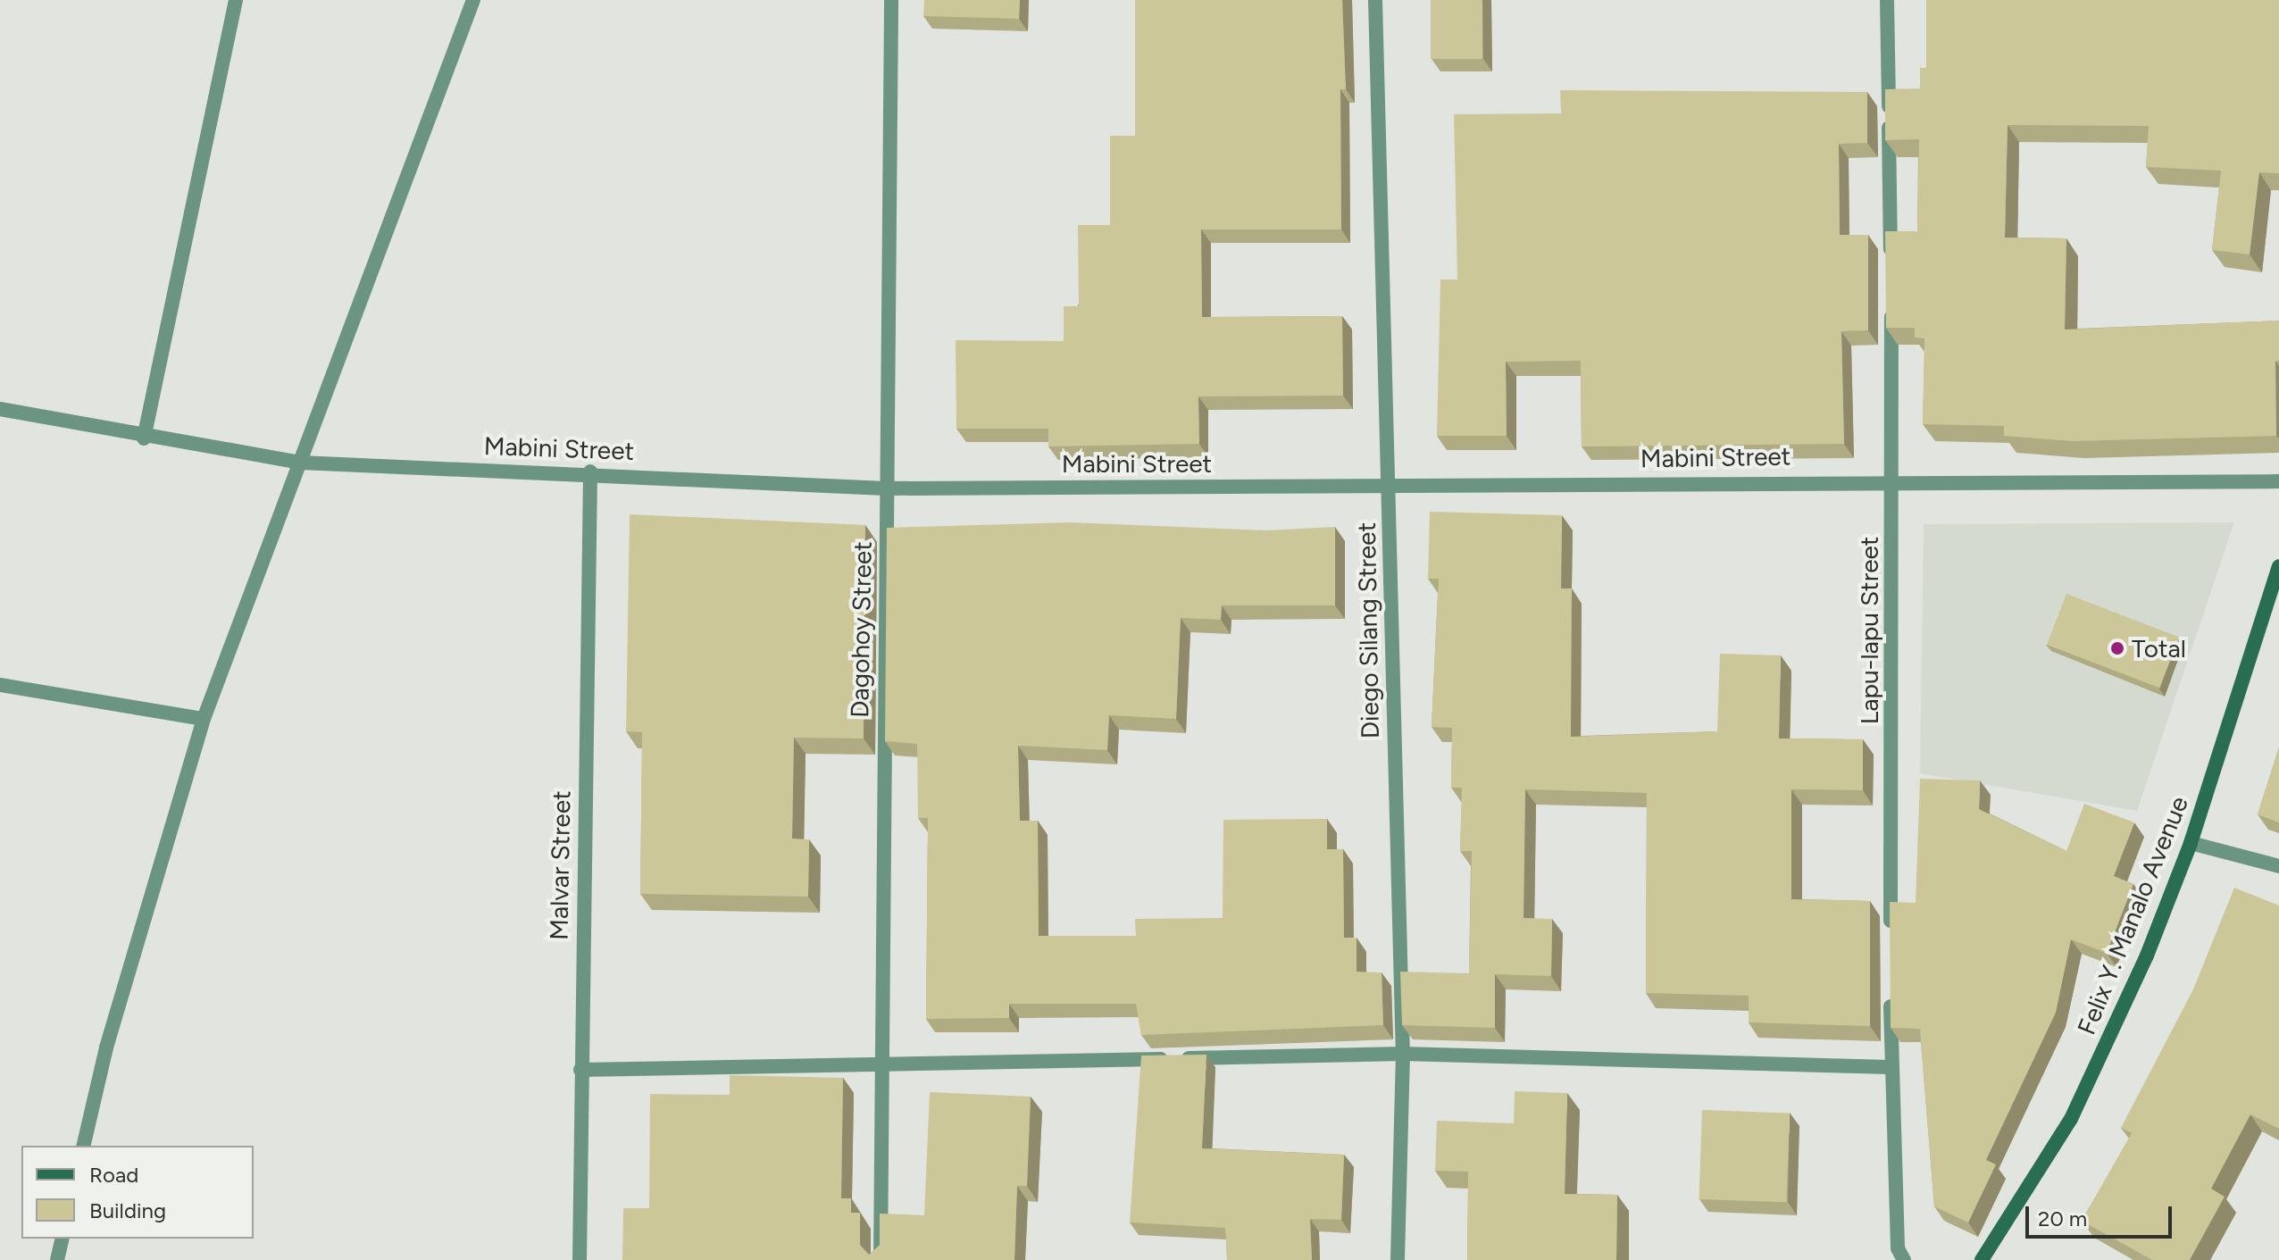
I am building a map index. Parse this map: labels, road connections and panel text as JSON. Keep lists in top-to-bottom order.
{
  "streets": {
    "main road": ["Felix Y. Manalo Avenue"],
    "street": [
      "Mabini Street",
      "Dagohoy Street",
      "Diego Silang Street",
      "Lapu-lapu Street",
      "Malvar Street"
    ]
  },
  "crossings": [
    ["Mabini Street", "Dagohoy Street"],
    ["Mabini Street", "Diego Silang Street"],
    ["Mabini Street", "Lapu-lapu Street"],
    ["Mabini Street", "Malvar Street"]
  ],
  "places": ["Total"],
  "legend": ["Road", "Building"],
  "scale_bar": "20 m"
}
